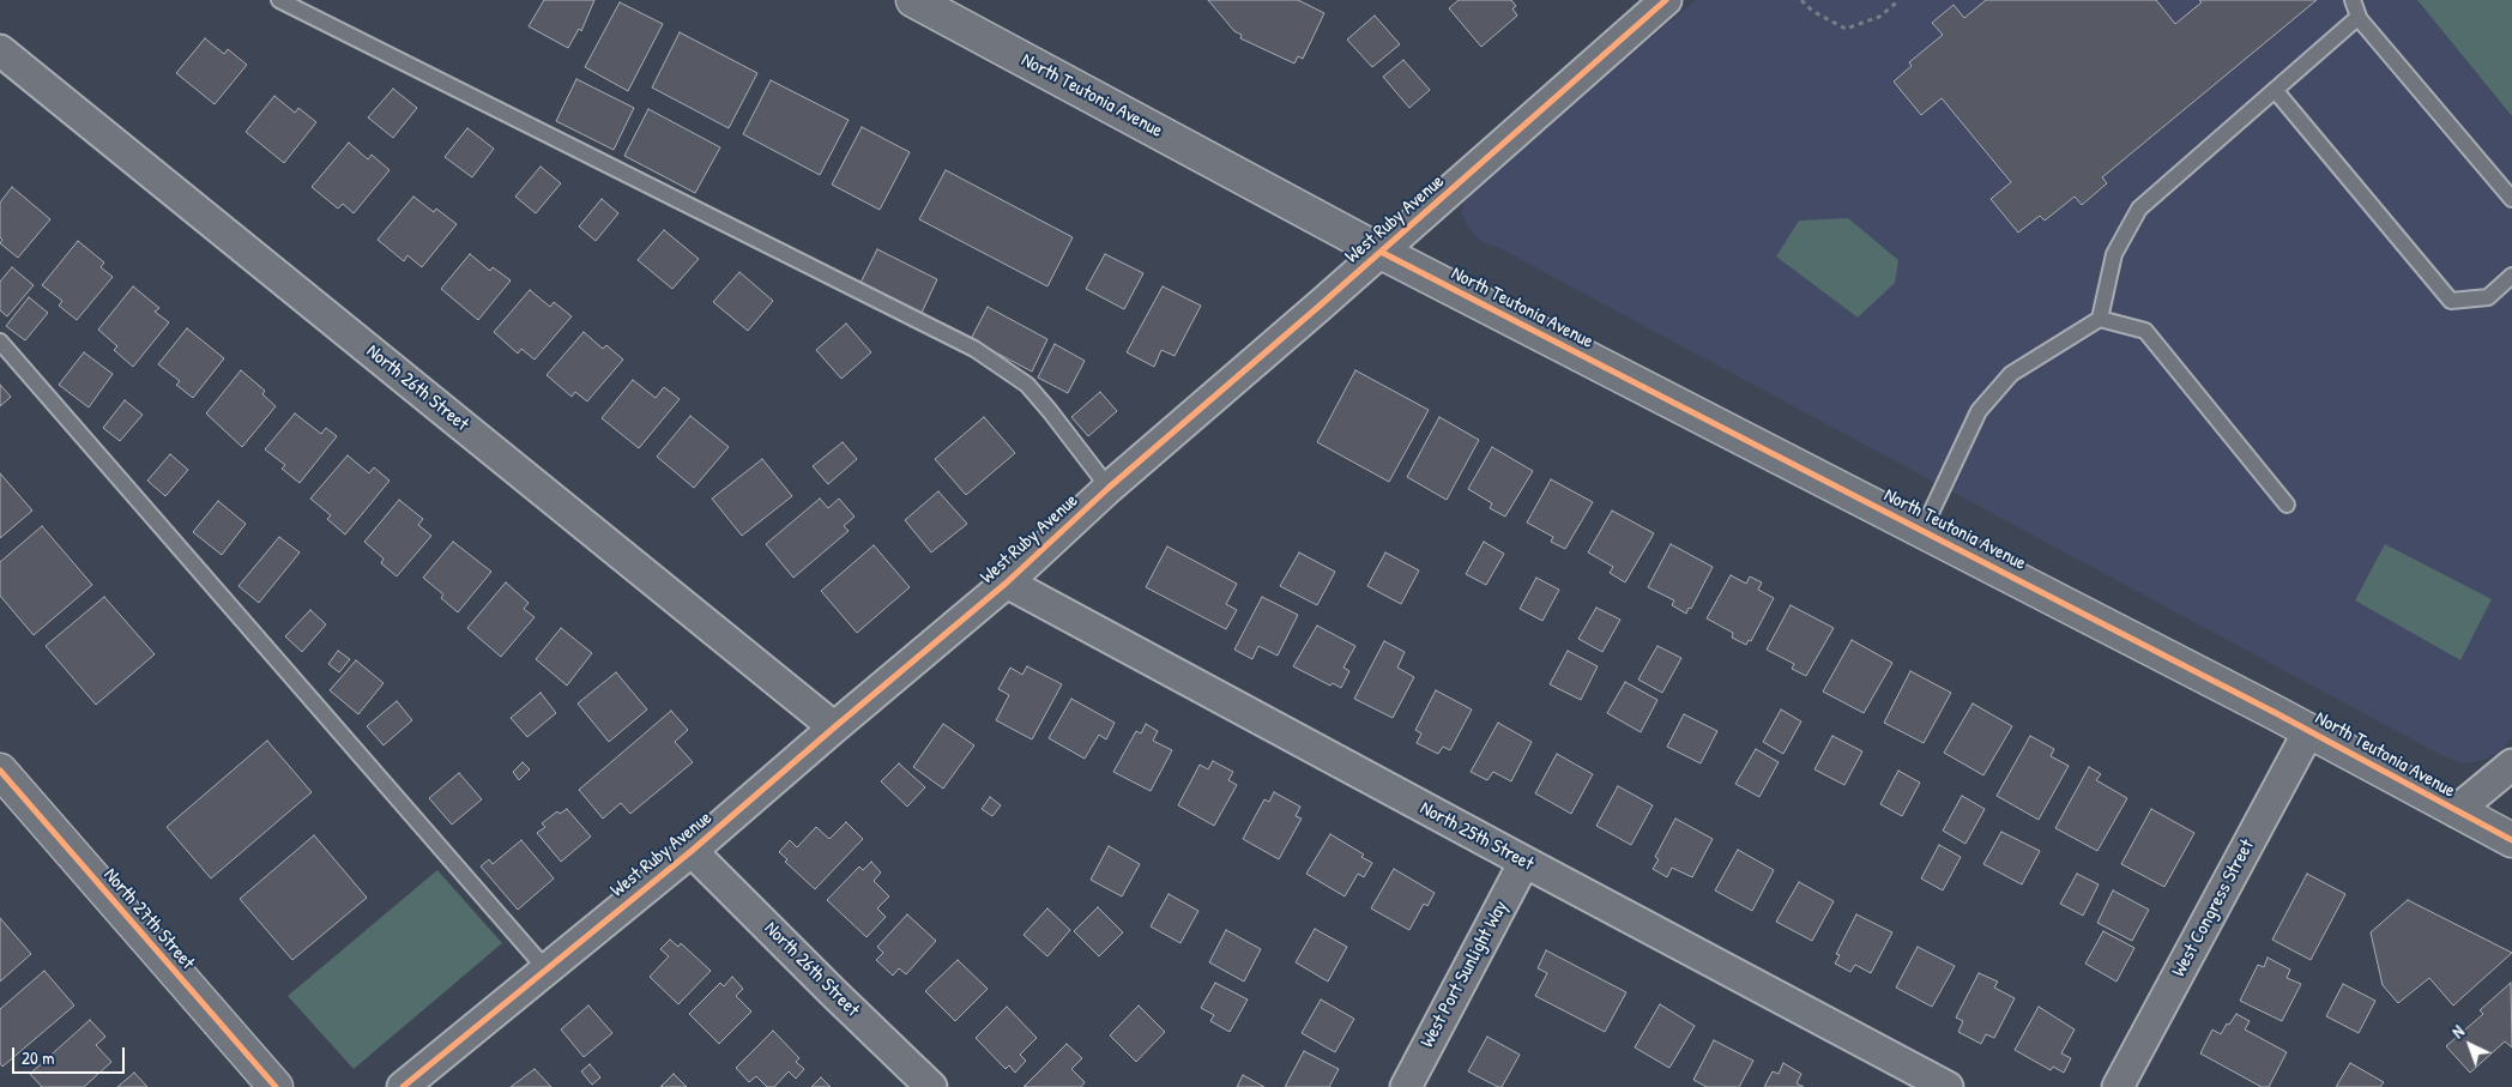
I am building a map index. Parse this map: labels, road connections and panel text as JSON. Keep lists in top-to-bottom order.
{
  "streets": {
    "main road": ["North Teutonia Avenue", "North 27th Street"],
    "street": [
      "West Ruby Avenue",
      "North 26th Street",
      "North 25th Street",
      "West Congress Street",
      "West Port Sunlight Way"
    ]
  },
  "crossings": [
    ["North Teutonia Avenue", "West Ruby Avenue"],
    ["North Teutonia Avenue", "West Congress Street"],
    ["West Ruby Avenue", "North 26th Street"],
    ["West Ruby Avenue", "North 25th Street"],
    ["North 25th Street", "West Port Sunlight Way"]
  ],
  "scale_bar": "20 m",
  "north": "top left"
}
